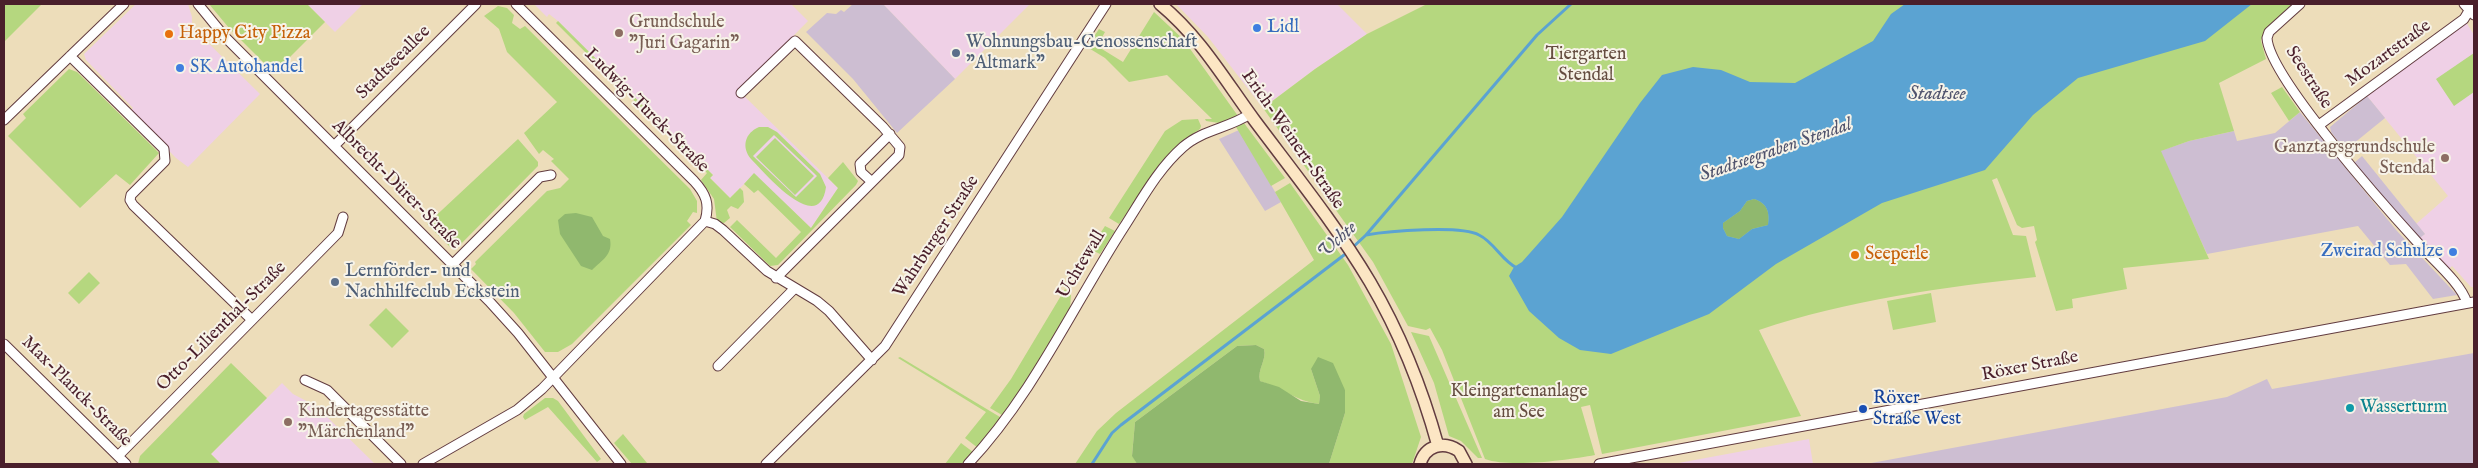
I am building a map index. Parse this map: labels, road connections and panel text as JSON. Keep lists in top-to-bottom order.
{
  "streets": {
    "street": [
      "Mozartstraße",
      "Stadtseeallee",
      "Seestraße",
      "Ludwig-Turek-Straße",
      "Erich-Weinert-Straße",
      "Albrecht-Dürer-Straße",
      "Wahrburger Straße",
      "Uchtewall",
      "Otto-Lilienthal-Straße",
      "Röxer Straße",
      "Max-Planck-Straße"
    ]
  },
  "crossings": [
    ["Mozartstraße", "Seestraße"],
    ["Stadtseeallee", "Albrecht-Dürer-Straße"],
    ["Seestraße", "Röxer Straße"],
    ["Erich-Weinert-Straße", "Uchtewall"],
    ["Otto-Lilienthal-Straße", "Max-Planck-Straße"]
  ],
  "water": ["Stadtsee", "Stadtseegraben Stendal", "Uchte"],
  "parks": ["Tiergarten Stendal", "Kleingartenanlage am See"],
  "places": [
    "Lidl",
    "Grundschule \"Juri Gagarin\"",
    "Happy City Pizza",
    "Wohnungsbau-Genossenschaft \"Altmark\"",
    "SK Autohandel",
    "Ganztagsgrundschule Stendal",
    "Zweirad Schulze",
    "Seeperle",
    "Lernförder- und Nachhilfeclub Eckstein",
    "Wasserturm",
    "Röxer Straße West",
    "Kindertagesstätte \"Märchenland\""
  ]
}
